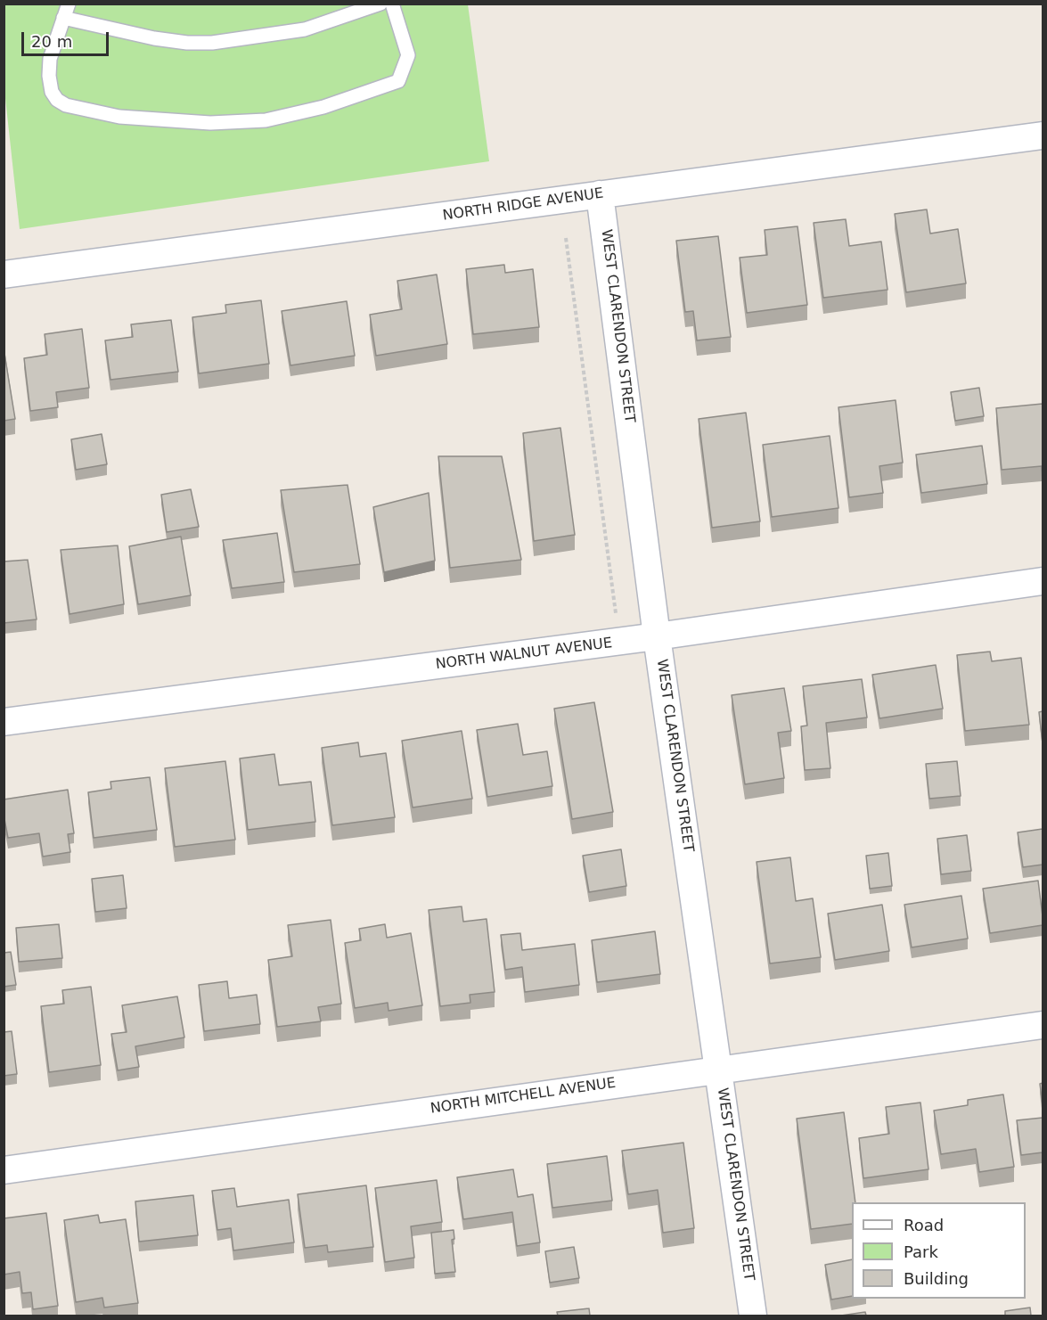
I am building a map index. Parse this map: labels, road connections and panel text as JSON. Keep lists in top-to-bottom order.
{
  "streets": {
    "street": [
      "NORTH RIDGE AVENUE",
      "WEST CLARENDON STREET",
      "NORTH WALNUT AVENUE",
      "NORTH MITCHELL AVENUE"
    ]
  },
  "crossings": [
    ["NORTH RIDGE AVENUE", "WEST CLARENDON STREET"],
    ["WEST CLARENDON STREET", "NORTH WALNUT AVENUE"],
    ["WEST CLARENDON STREET", "NORTH MITCHELL AVENUE"]
  ],
  "legend": ["Road", "Park", "Building"],
  "scale_bar": "20 m"
}
